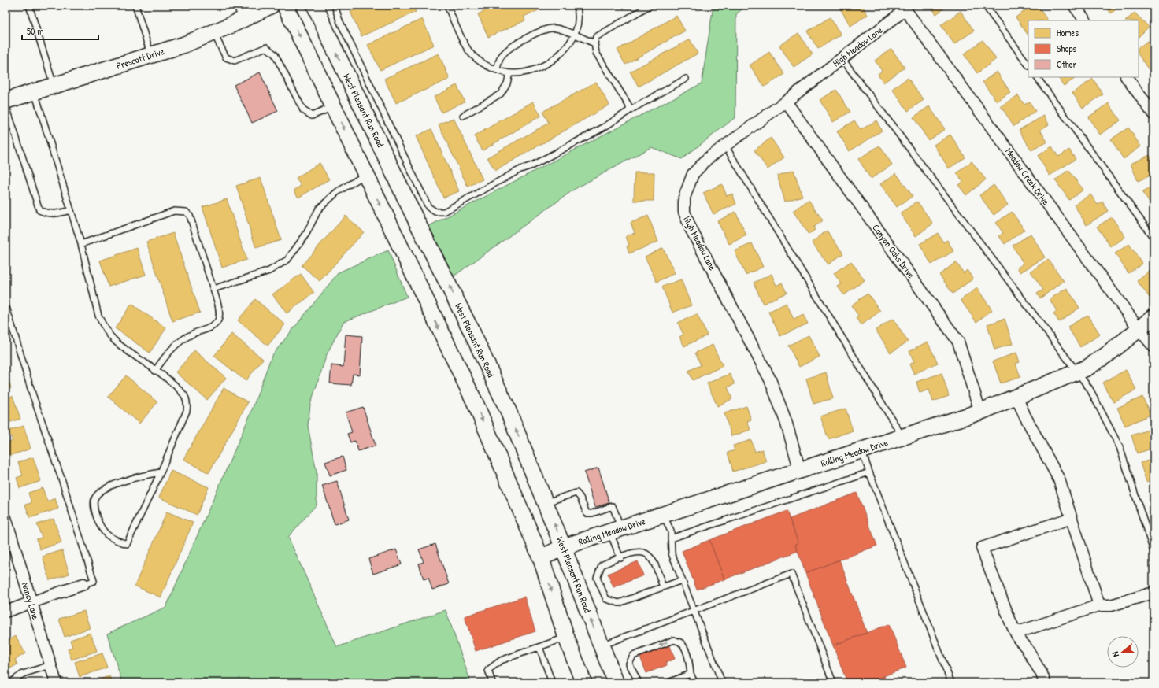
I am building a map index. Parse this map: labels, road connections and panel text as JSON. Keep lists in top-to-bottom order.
{
  "streets": {
    "main road": ["Prescott Drive", "West Pleasant Run Road", "Rolling Meadow Drive"],
    "street": [
      "High Meadow Lane",
      "Meadow Creek Drive",
      "Canyon Oaks Drive",
      "Nancy Lane"
    ]
  },
  "crossings": [
    ["High Meadow Lane", "Meadow Creek Drive"],
    ["High Meadow Lane", "Canyon Oaks Drive"],
    ["High Meadow Lane", "Rolling Meadow Drive"],
    ["West Pleasant Run Road", "Rolling Meadow Drive"],
    ["Meadow Creek Drive", "Rolling Meadow Drive"],
    ["Canyon Oaks Drive", "Rolling Meadow Drive"]
  ],
  "legend": ["Homes", "Shops", "Other"],
  "scale_bar": "50 m",
  "north": "left"
}
